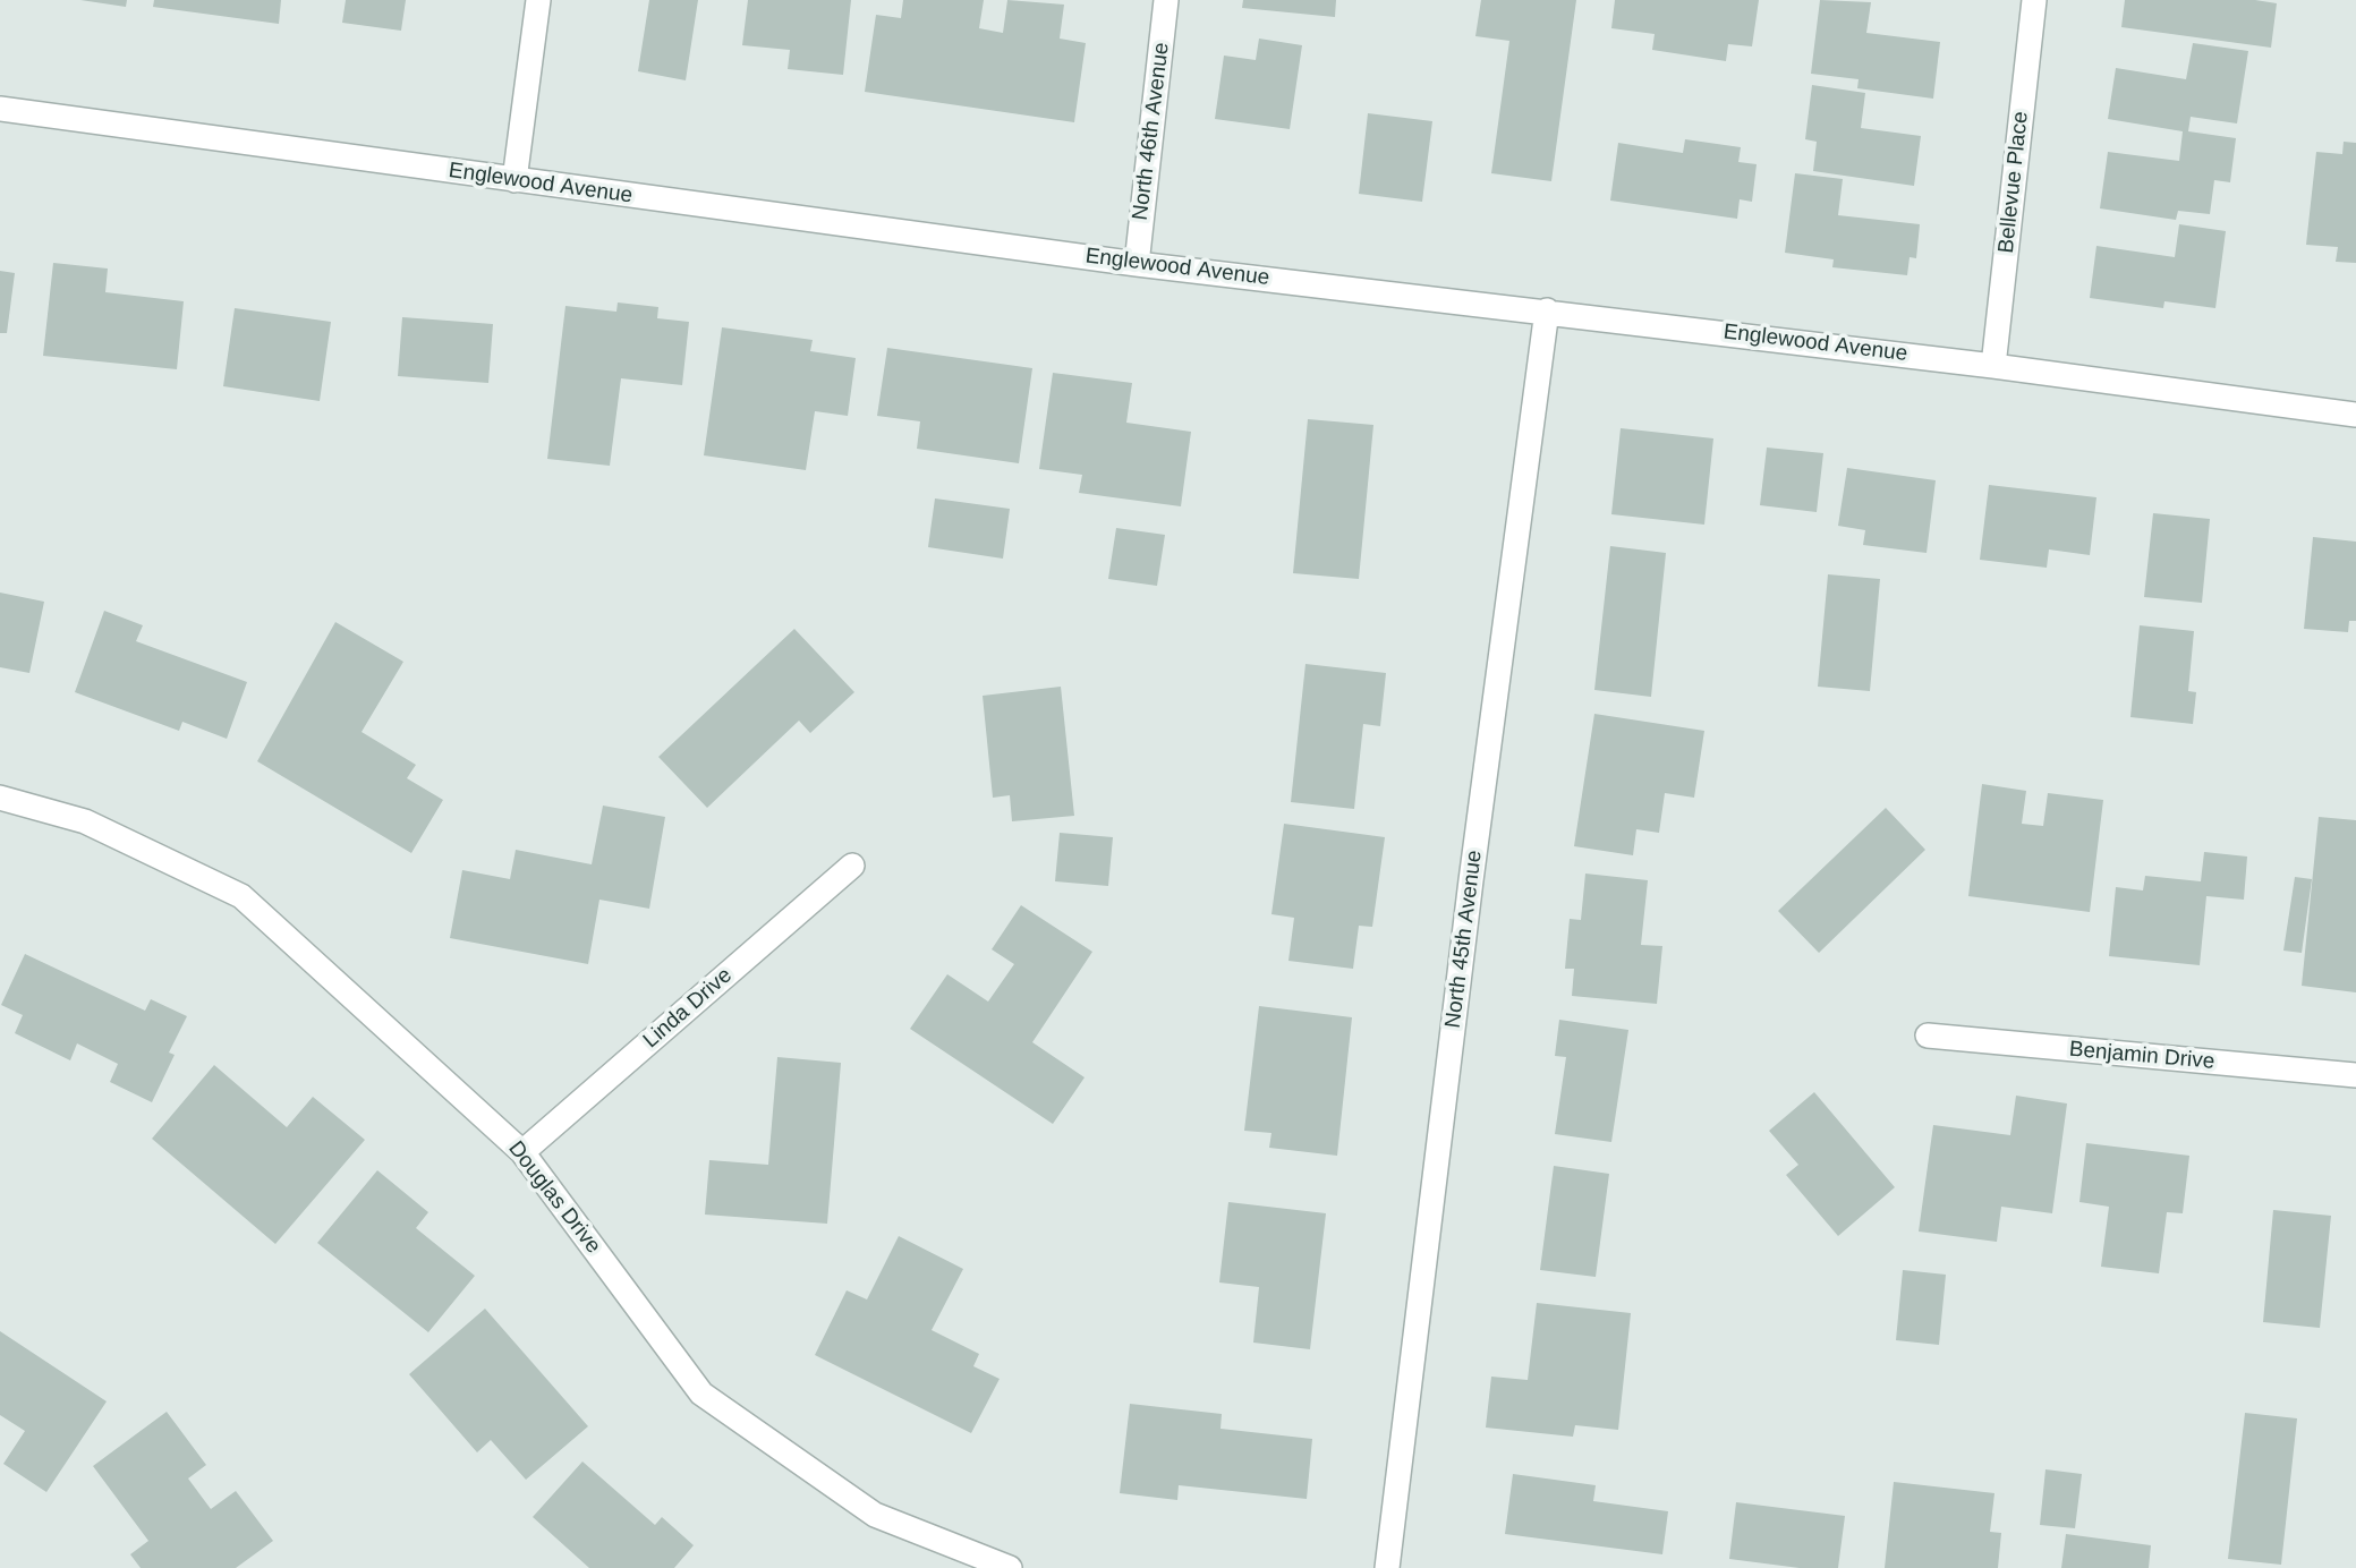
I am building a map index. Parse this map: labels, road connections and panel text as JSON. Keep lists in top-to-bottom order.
{
  "streets": {
    "street": [
      "North 46th Avenue",
      "Bellevue Place",
      "Englewood Avenue",
      "North 45th Avenue",
      "Linda Drive",
      "Benjamin Drive",
      "Douglas Drive"
    ]
  },
  "crossings": [
    ["North 46th Avenue", "Englewood Avenue"],
    ["Bellevue Place", "Englewood Avenue"],
    ["Englewood Avenue", "North 45th Avenue"],
    ["Linda Drive", "Douglas Drive"]
  ]
}
